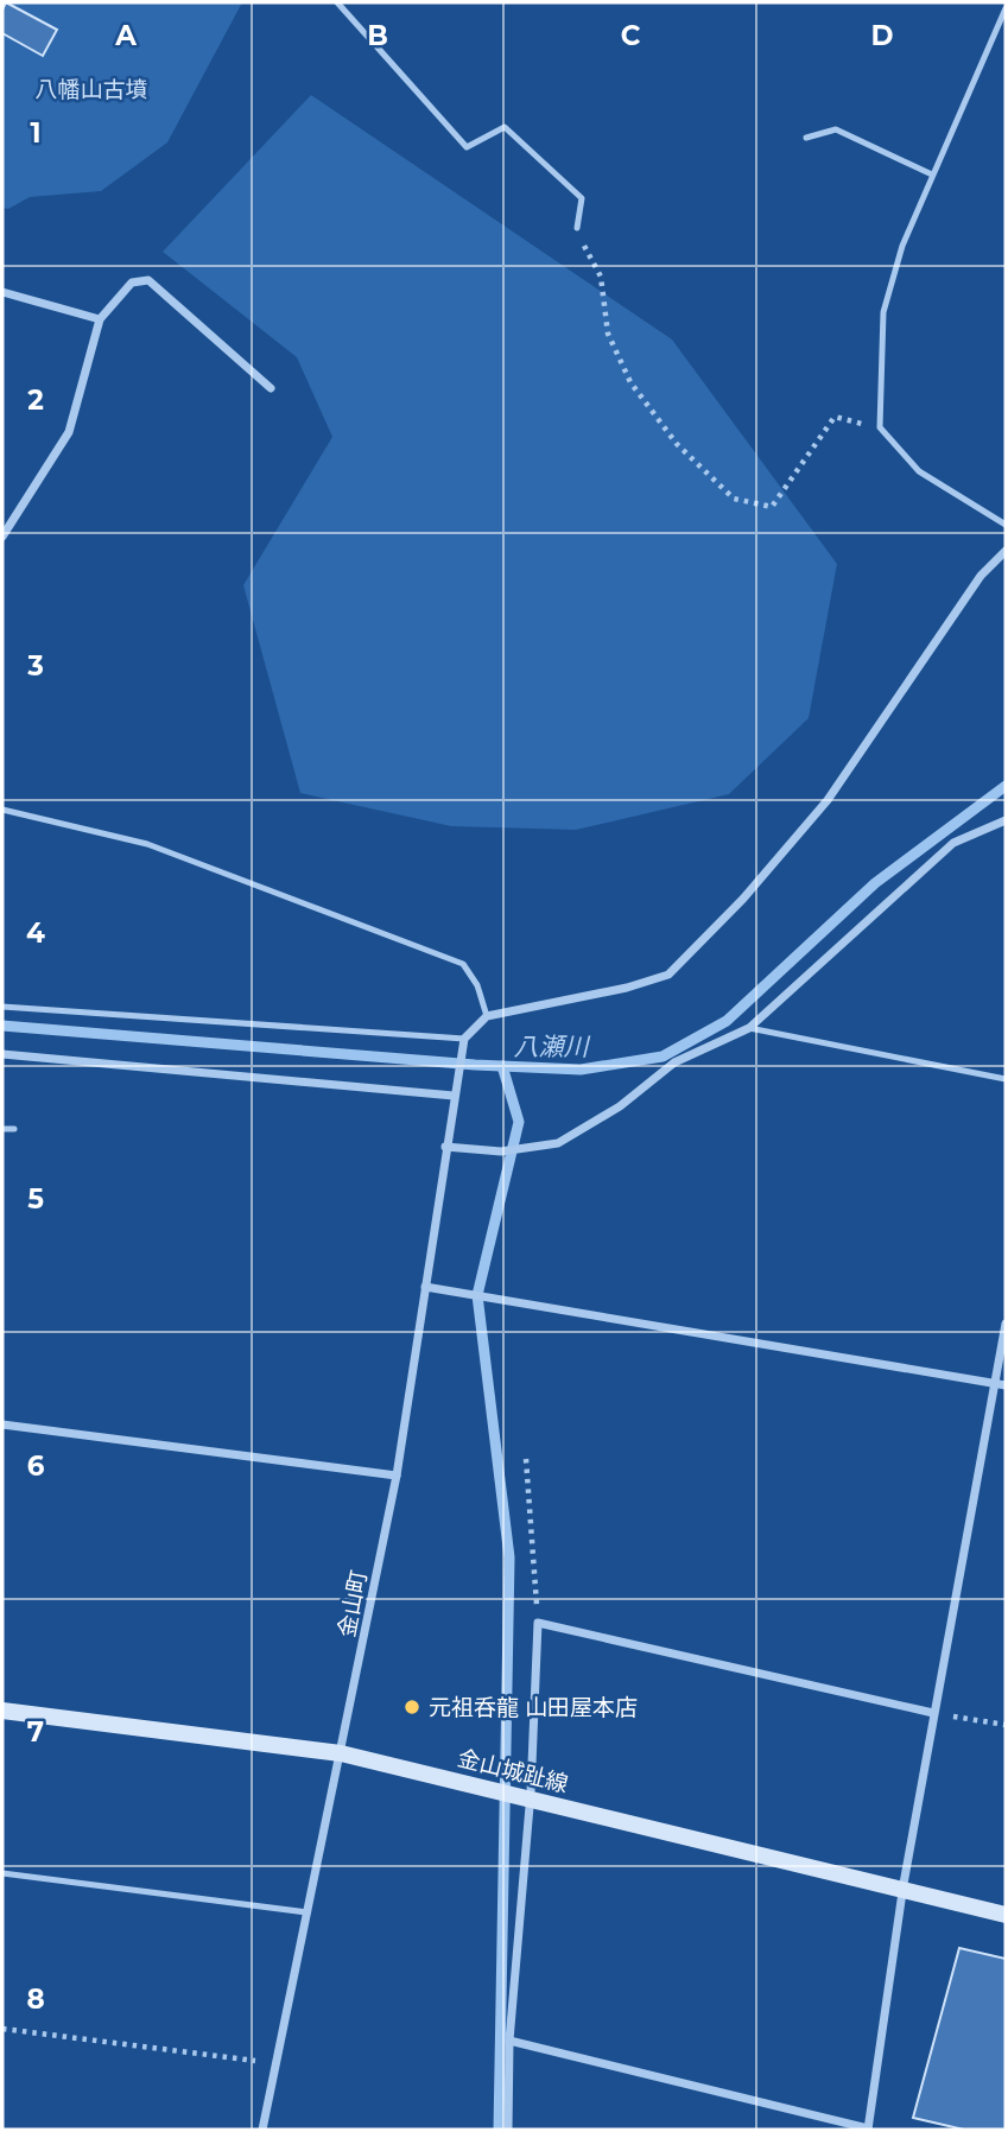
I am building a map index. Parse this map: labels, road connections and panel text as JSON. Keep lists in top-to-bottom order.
{
  "streets": {
    "main road": ["金山城趾線"],
    "street": ["金山町"]
  },
  "crossings": [
    ["金山町", "金山城趾線"]
  ],
  "water": ["八瀬川"],
  "parks": ["八幡山古墳"],
  "places": ["元祖呑龍 山田屋本店"],
  "grid": {
    "columns": [
      "A",
      "B",
      "C",
      "D"
    ],
    "rows": [
      "1",
      "2",
      "3",
      "4",
      "5",
      "6",
      "7",
      "8"
    ]
  }
}
